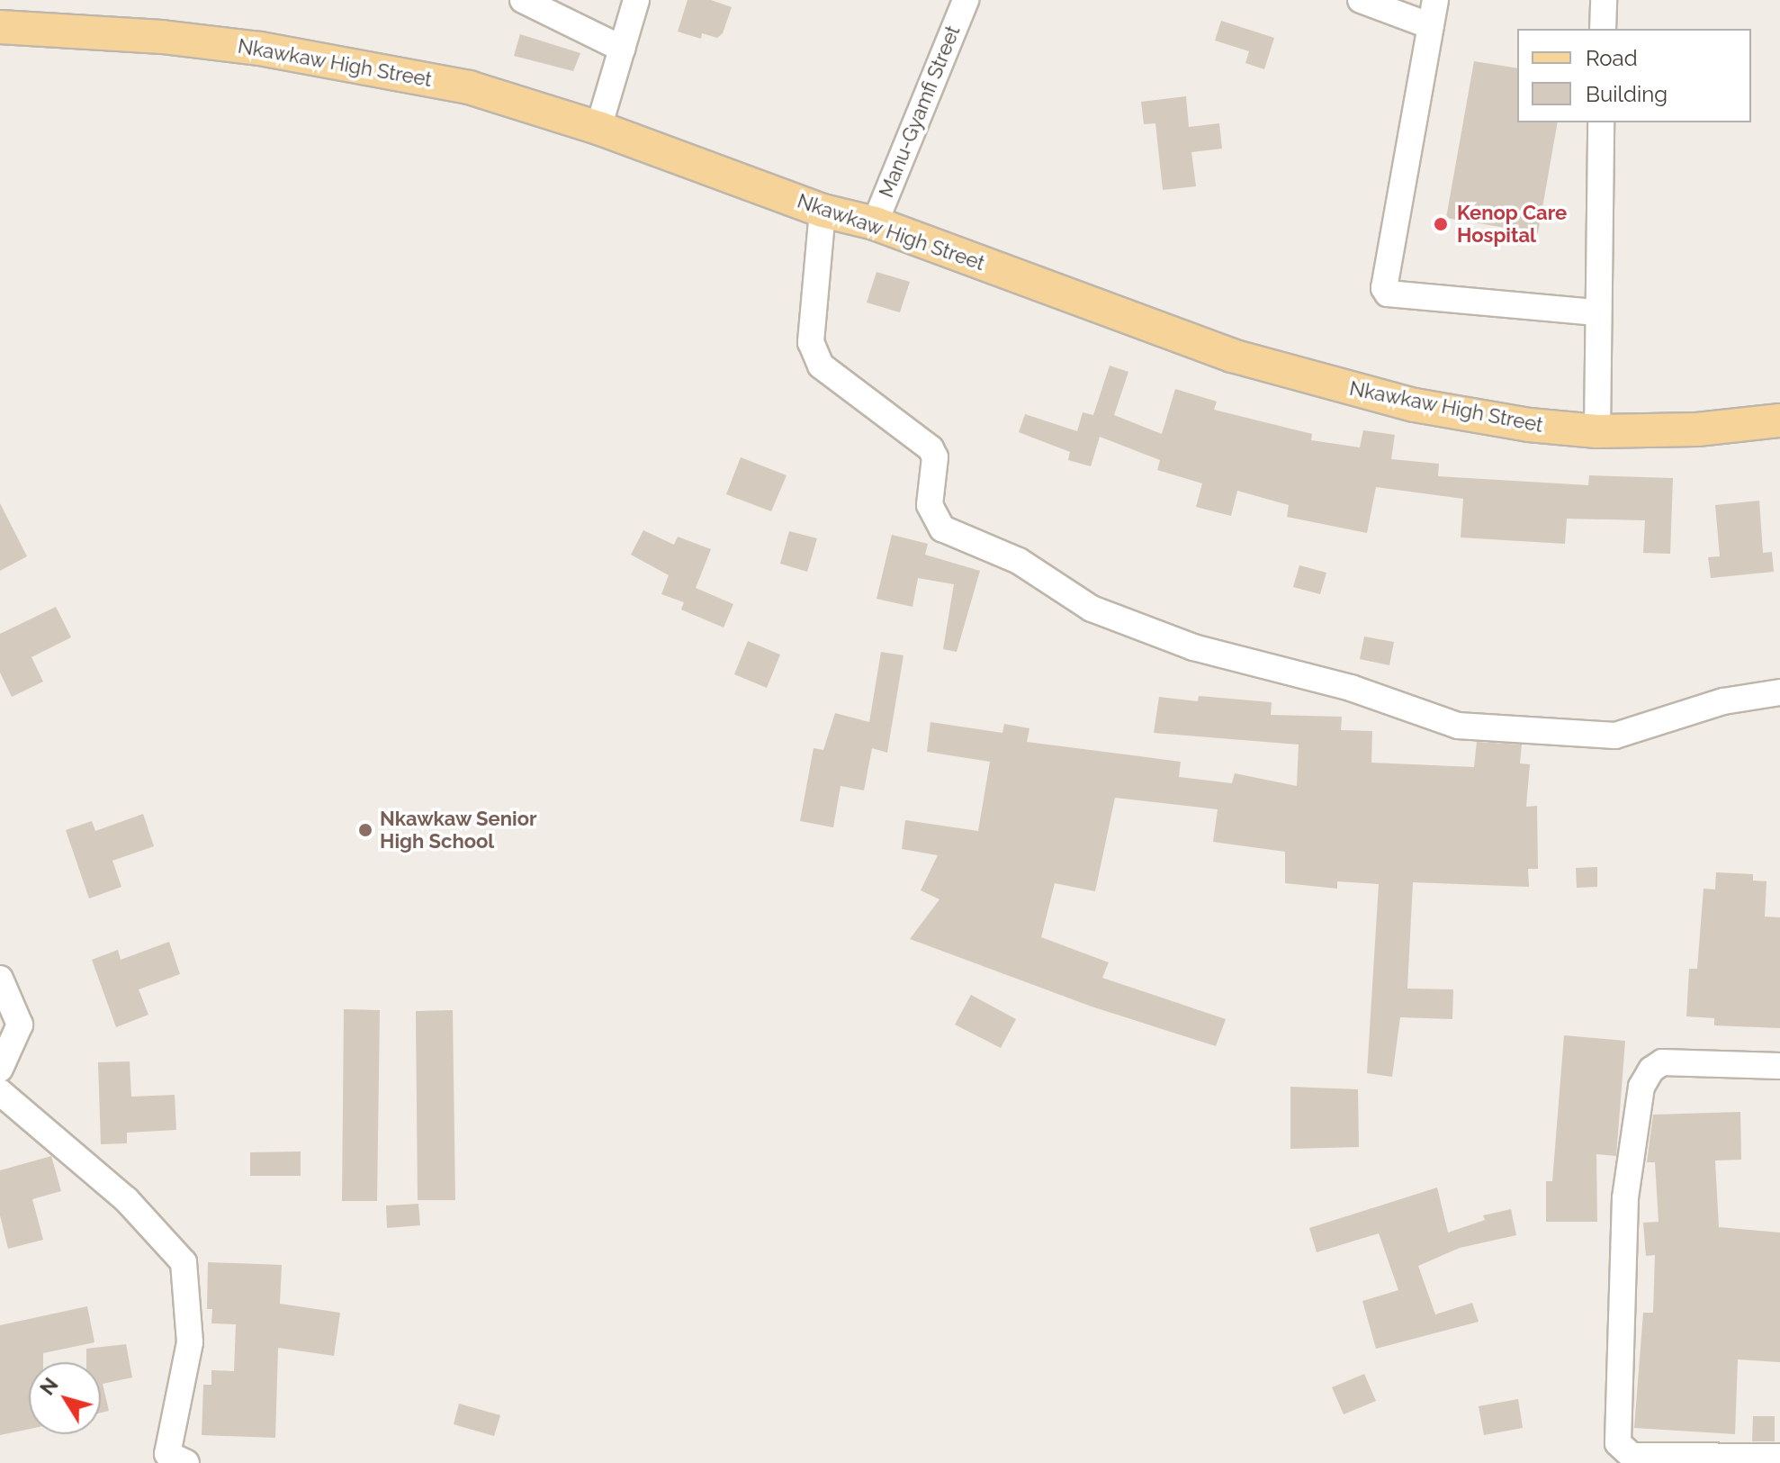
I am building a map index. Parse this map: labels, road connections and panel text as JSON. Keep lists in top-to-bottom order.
{
  "streets": {
    "main road": ["Nkawkaw High Street"],
    "street": ["Manu-Gyamfi Street"]
  },
  "crossings": [
    ["Nkawkaw High Street", "Manu-Gyamfi Street"]
  ],
  "places": ["Kenop Care Hospital", "Nkawkaw Senior High School"],
  "legend": ["Road", "Building"],
  "north": "top left"
}
